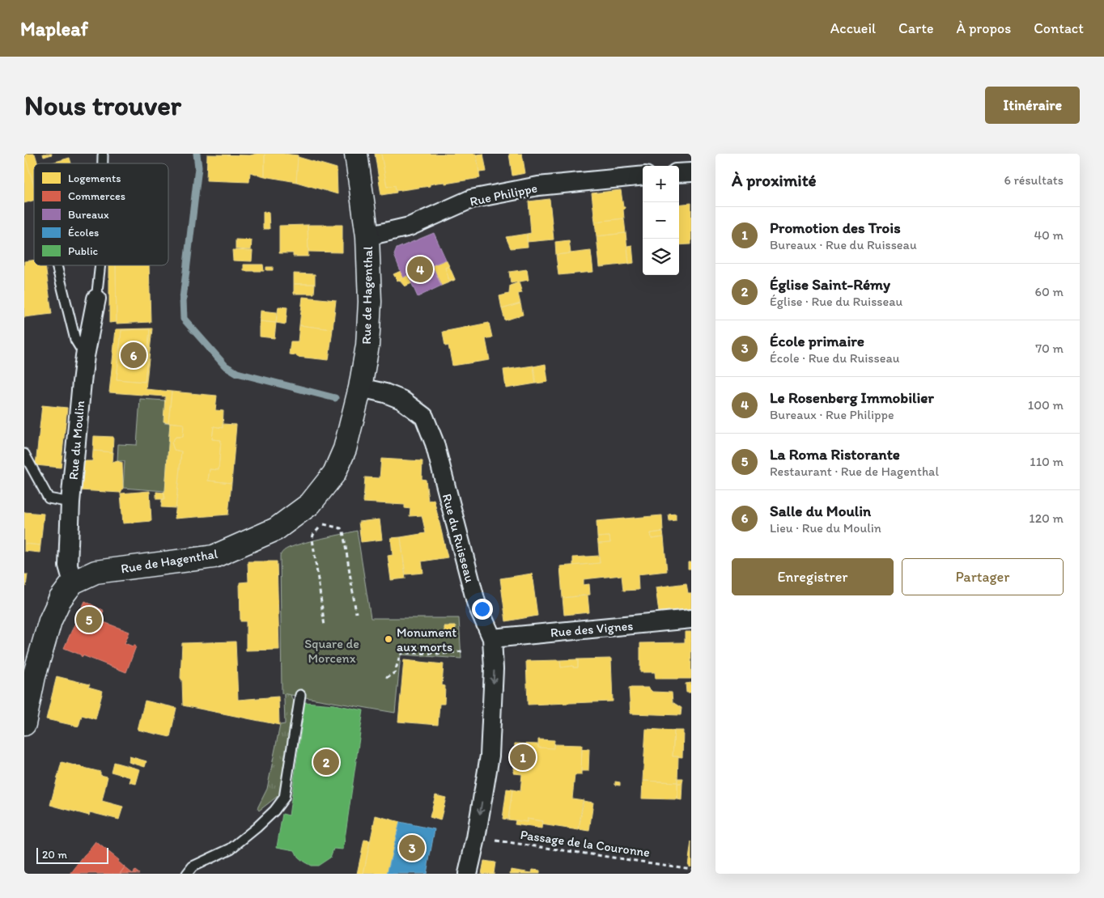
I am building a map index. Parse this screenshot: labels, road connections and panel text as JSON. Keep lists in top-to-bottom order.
{
  "streets": {
    "main road": ["Rue de Hagenthal"],
    "street": [
      "Rue Philippe",
      "Rue du Moulin",
      "Rue du Ruisseau",
      "Rue des Vignes"
    ],
    "path": ["Passage de la Couronne"]
  },
  "crossings": [
    ["Rue Philippe", "Rue de Hagenthal"],
    ["Rue de Hagenthal", "Rue du Moulin"],
    ["Rue de Hagenthal", "Rue du Ruisseau"],
    ["Rue du Ruisseau", "Rue des Vignes"],
    ["Rue du Ruisseau", "Passage de la Couronne"]
  ],
  "one_way": ["Rue du Ruisseau"],
  "parks": ["Square de Morcenx"],
  "places": ["Monument aux morts"],
  "legend": [
    "Logements",
    "Commerces",
    "Bureaux",
    "Écoles",
    "Public"
  ],
  "scale_bar": "20 m",
  "page": {
    "header": "Mapleaf",
    "nav": [
      "Accueil",
      "Carte",
      "À propos",
      "Contact"
    ],
    "buttons": [
      "Itinéraire",
      ["Enregistrer", "Partager"]
    ],
    "title": "Nous trouver",
    "heading": ["À proximité", "6 résultats"],
    "map_buttons": ["+", "−"],
    "list": [
      {
        "mark": "1",
        "name": "Promotion des Trois",
        "note": "Bureaux · Rue du Ruisseau",
        "value": "40 m"
      },
      {
        "mark": "2",
        "name": "Église Saint-Rémy",
        "note": "Église · Rue du Ruisseau",
        "value": "60 m"
      },
      {
        "mark": "3",
        "name": "École primaire",
        "note": "École · Rue du Ruisseau",
        "value": "70 m"
      },
      {
        "mark": "4",
        "name": "Le Rosenberg Immobilier",
        "note": "Bureaux · Rue Philippe",
        "value": "100 m"
      },
      {
        "mark": "5",
        "name": "La Roma Ristorante",
        "note": "Restaurant · Rue de Hagenthal",
        "value": "110 m"
      },
      {
        "mark": "6",
        "name": "Salle du Moulin",
        "note": "Lieu · Rue du Moulin",
        "value": "120 m"
      }
    ],
    "pins": [
      "4",
      "6",
      "5",
      "1",
      "2",
      "3"
    ],
    "scale": "20 m"
  }
}
